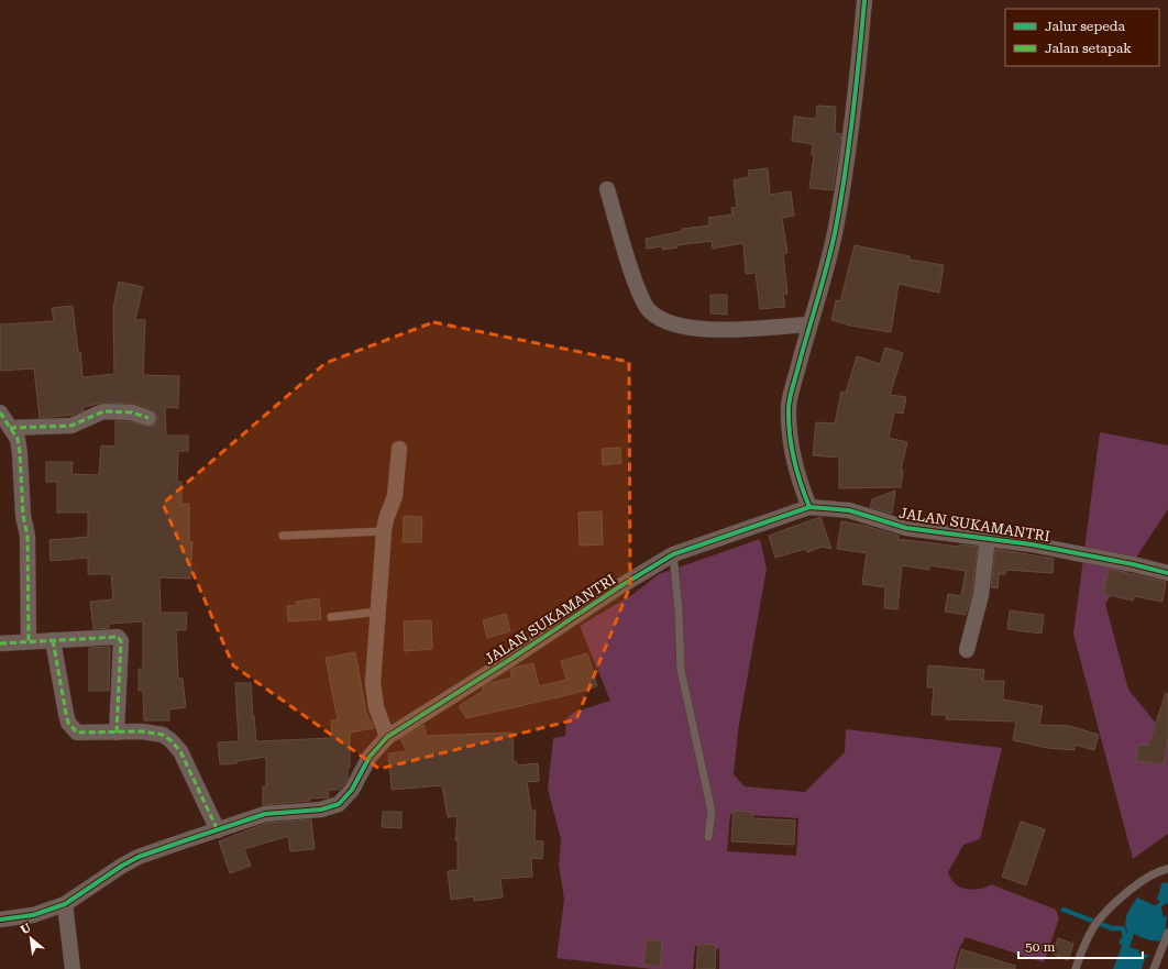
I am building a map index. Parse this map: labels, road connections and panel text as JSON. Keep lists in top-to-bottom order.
{
  "streets": {
    "street": ["JALAN SUKAMANTRI"]
  },
  "legend": ["Jalur sepeda", "Jalan setapak"],
  "scale_bar": "50 m",
  "north": "top left"
}
